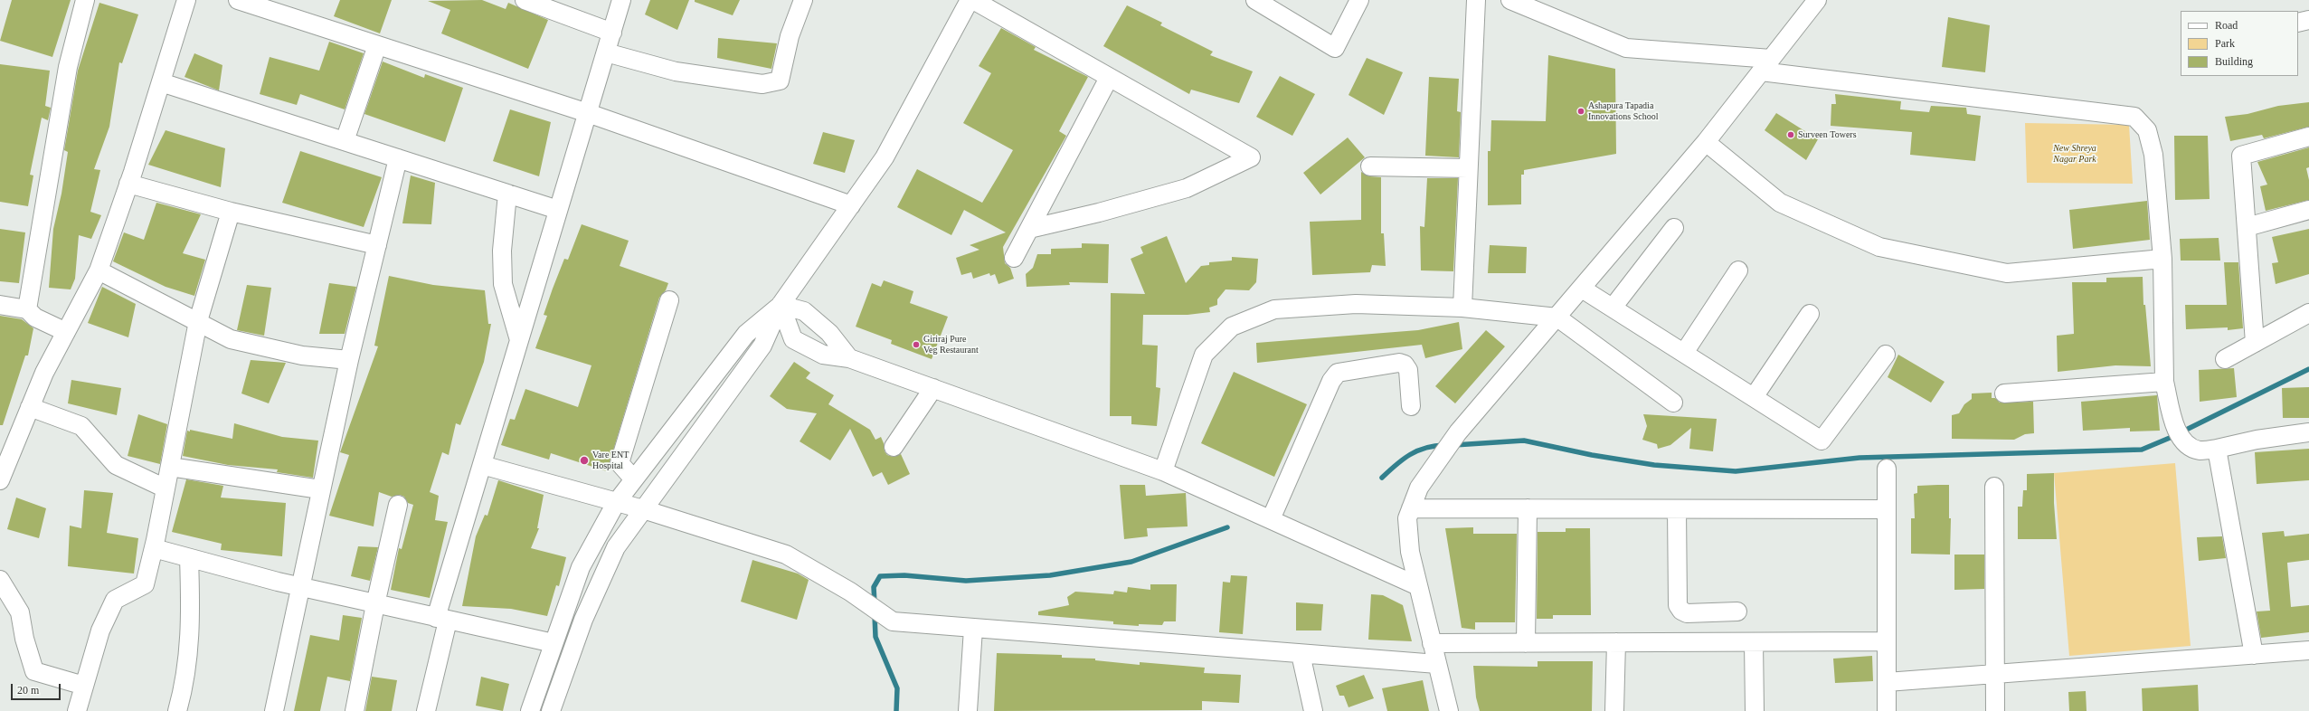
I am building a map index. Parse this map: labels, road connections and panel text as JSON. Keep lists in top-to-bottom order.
{
  "parks": ["New Shreya Nagar Park"],
  "places": [
    "Ashapura Tapadia Innovations School",
    "Surveen Towers",
    "Giriraj Pure Veg Restaurant",
    "Vare ENT Hospital"
  ],
  "legend": ["Road", "Park", "Building"],
  "scale_bar": "20 m"
}
